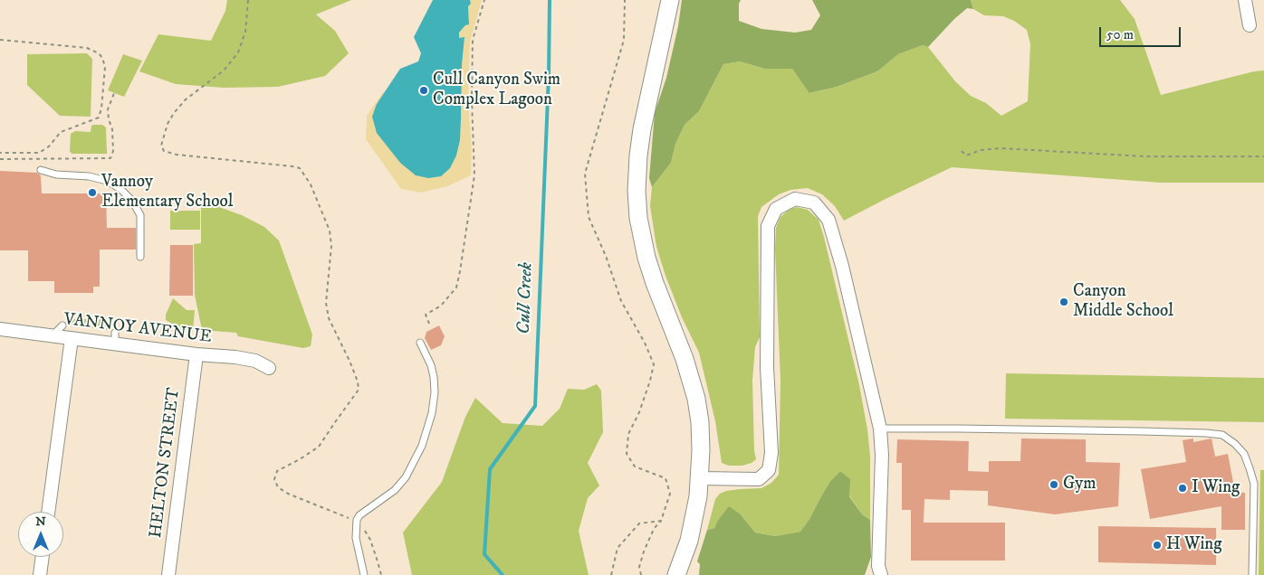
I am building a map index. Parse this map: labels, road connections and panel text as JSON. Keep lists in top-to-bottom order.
{
  "streets": {
    "street": ["VANNOY AVENUE", "HELTON STREET"]
  },
  "crossings": [
    ["VANNOY AVENUE", "HELTON STREET"]
  ],
  "water": ["Cull Creek"],
  "places": [
    "Cull Canyon Swim Complex Lagoon",
    "Vannoy Elementary School",
    "Canyon Middle School",
    "Gym",
    "I Wing",
    "H Wing"
  ],
  "scale_bar": "50 m",
  "north": "top"
}
